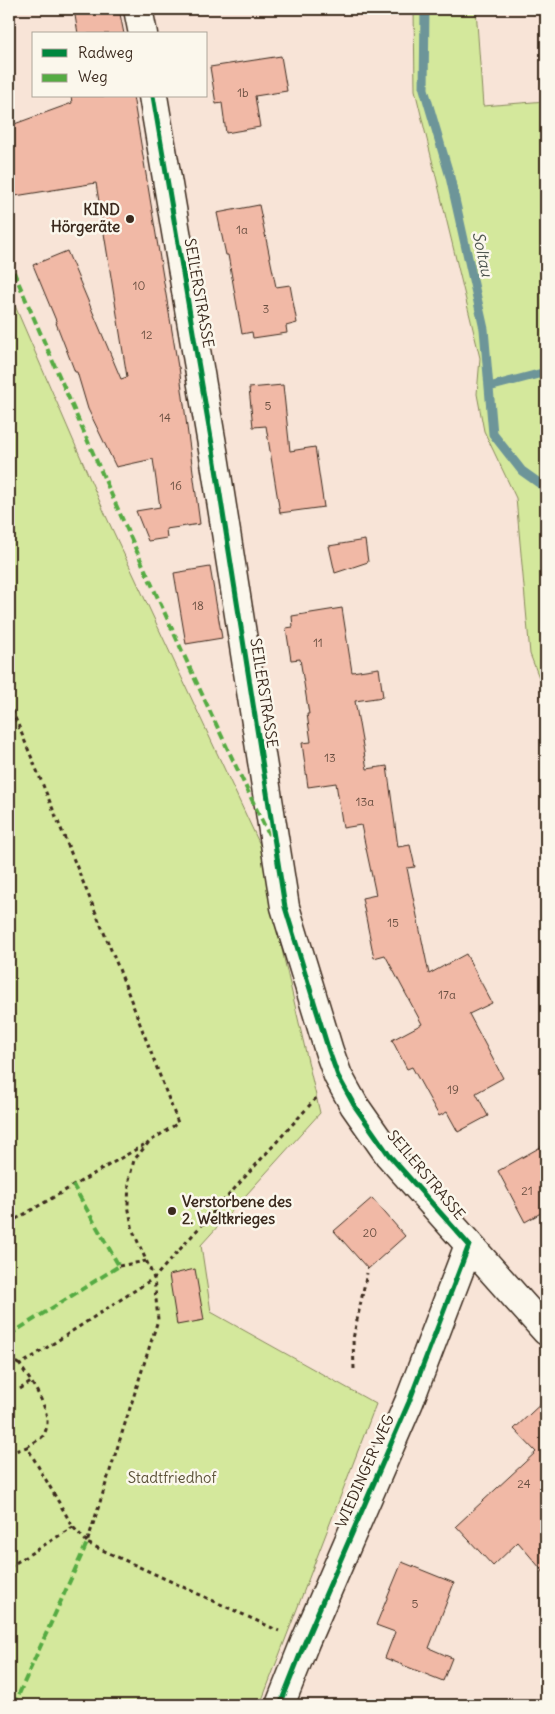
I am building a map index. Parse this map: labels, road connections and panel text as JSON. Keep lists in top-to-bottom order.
{
  "streets": {
    "street": ["SEILERSTRASSE", "WIEDINGER WEG"]
  },
  "crossings": [
    ["SEILERSTRASSE", "WIEDINGER WEG"]
  ],
  "water": ["Soltau"],
  "parks": ["Stadtfriedhof"],
  "places": ["KIND Hörgeräte", "Verstorbene des 2. Weltkrieges"],
  "house_numbers": [
    "1b",
    "1a",
    "10",
    "3",
    "12",
    "5",
    "14",
    "16",
    "18",
    "11",
    "13",
    "13a",
    "15",
    "17a",
    "19",
    "21",
    "20",
    "24",
    "5"
  ],
  "legend": ["Radweg", "Weg"]
}
